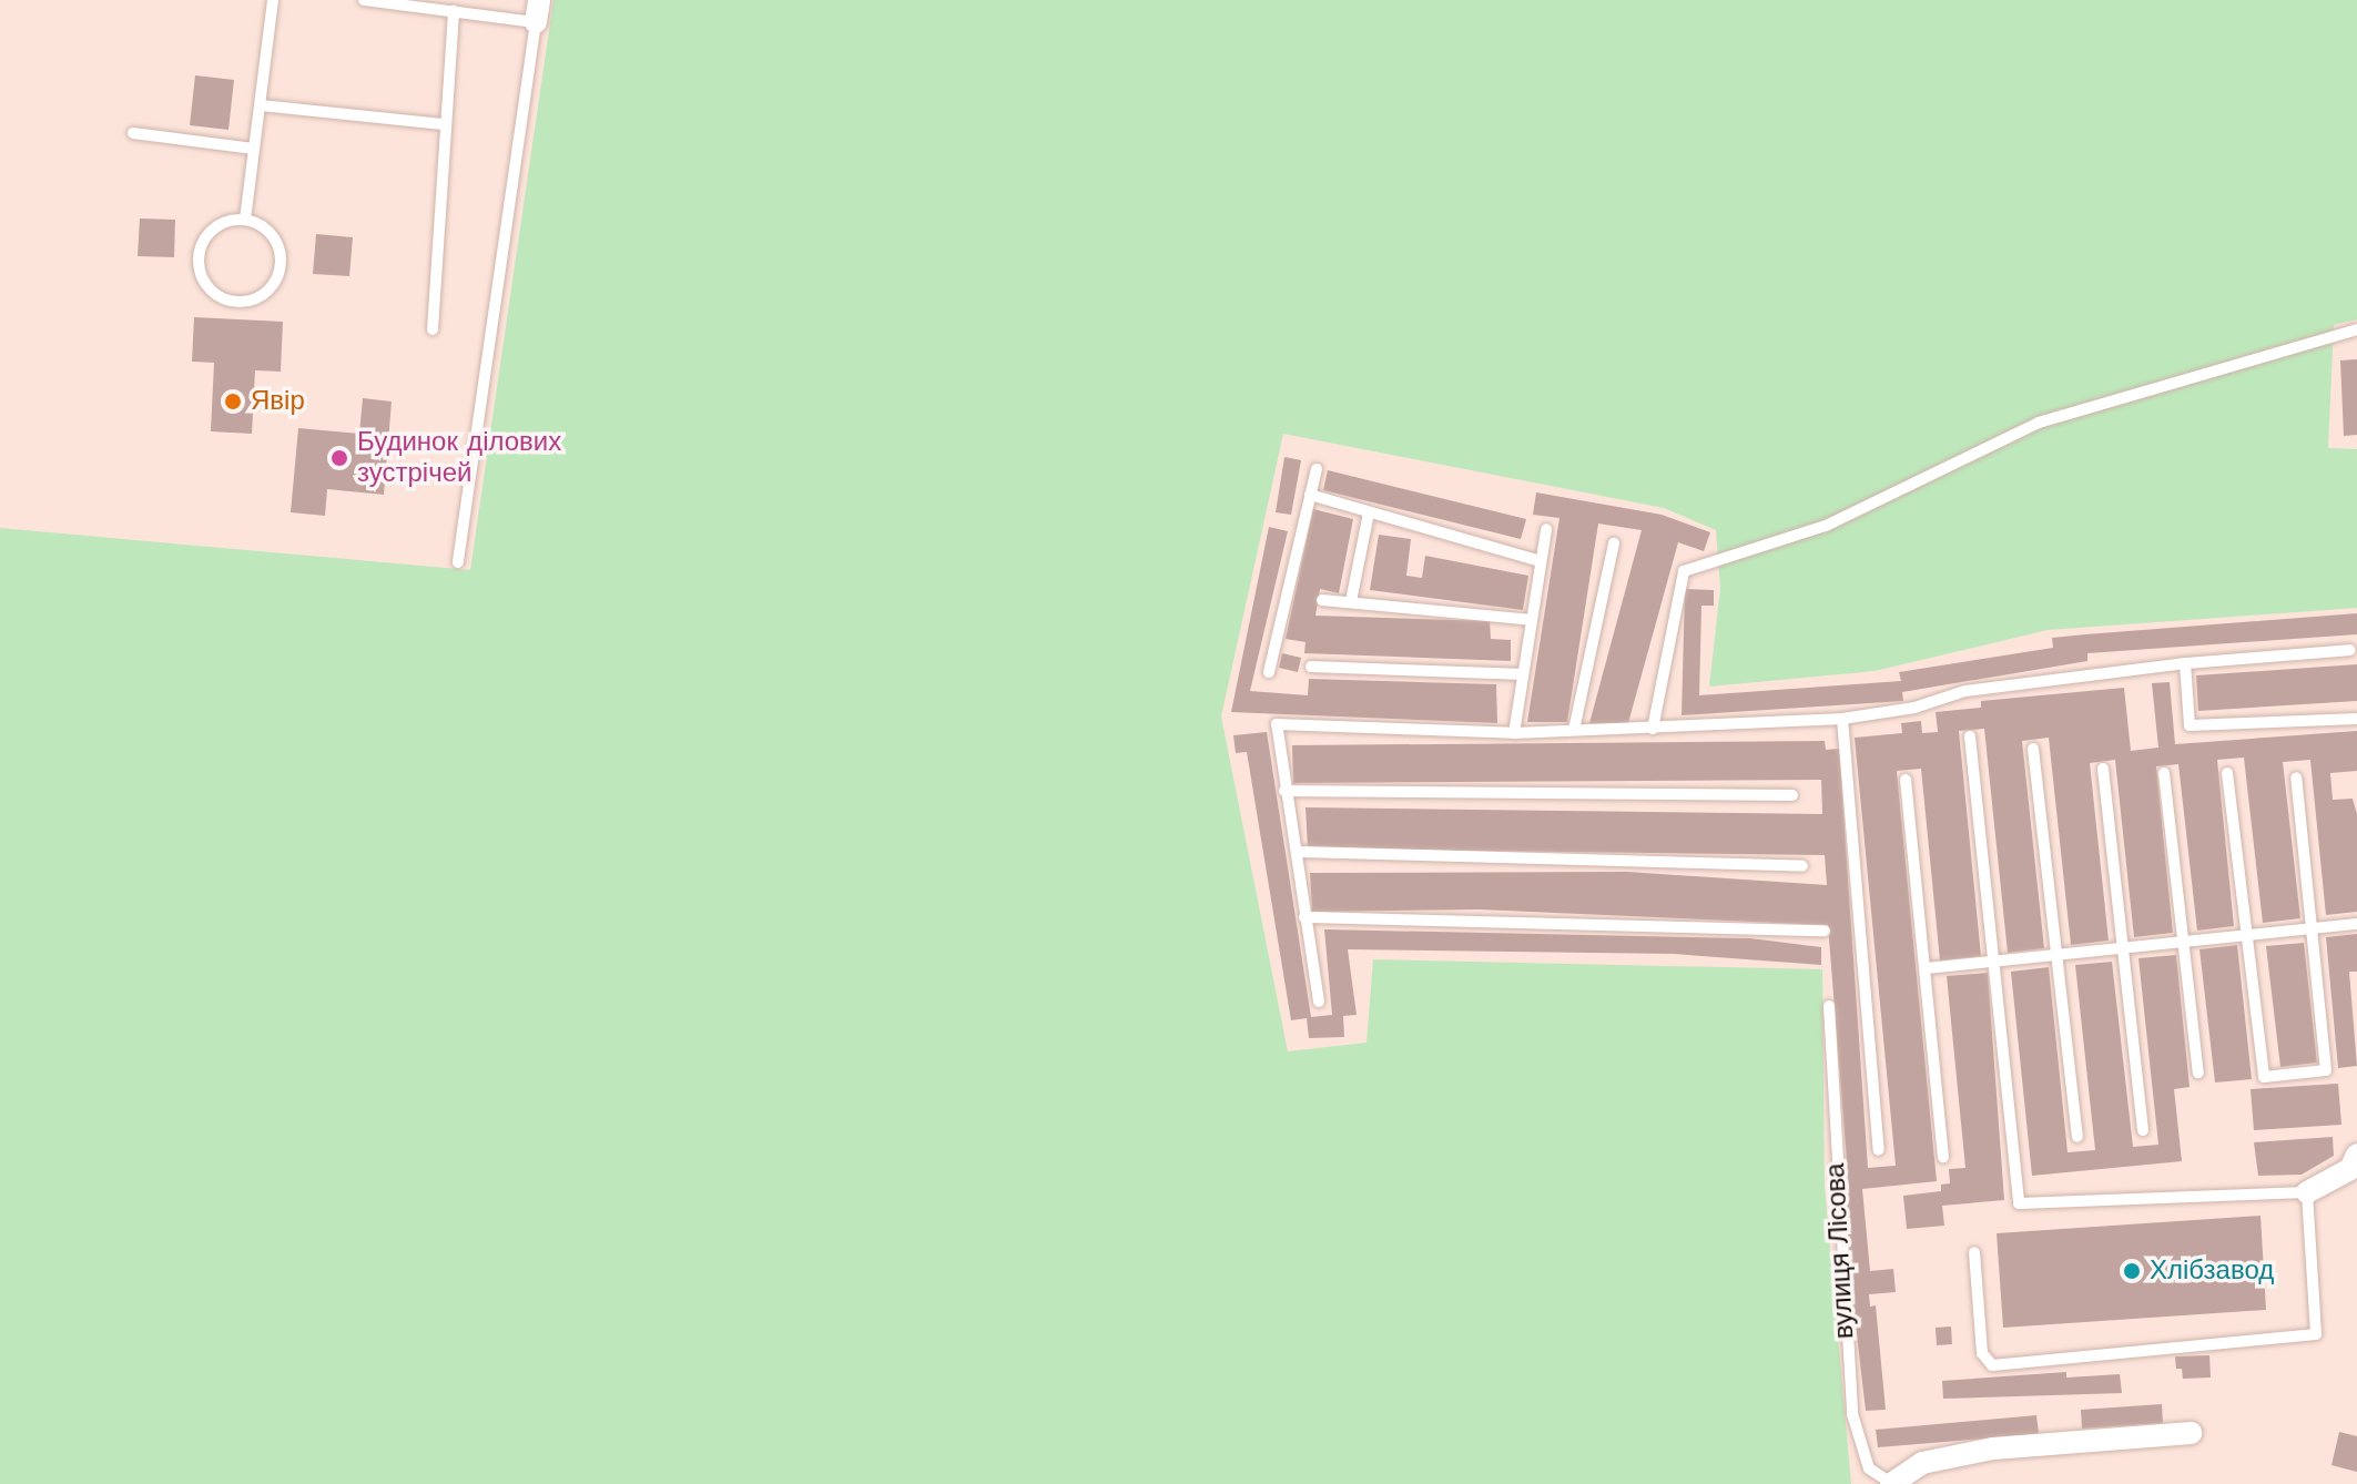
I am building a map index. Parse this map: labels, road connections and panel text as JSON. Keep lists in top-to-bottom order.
{
  "streets": {
    "street": ["вулиця Лісова"]
  },
  "places": ["Явір", "Будинок ділових зустрічей", "Хлібзавод"]
}
